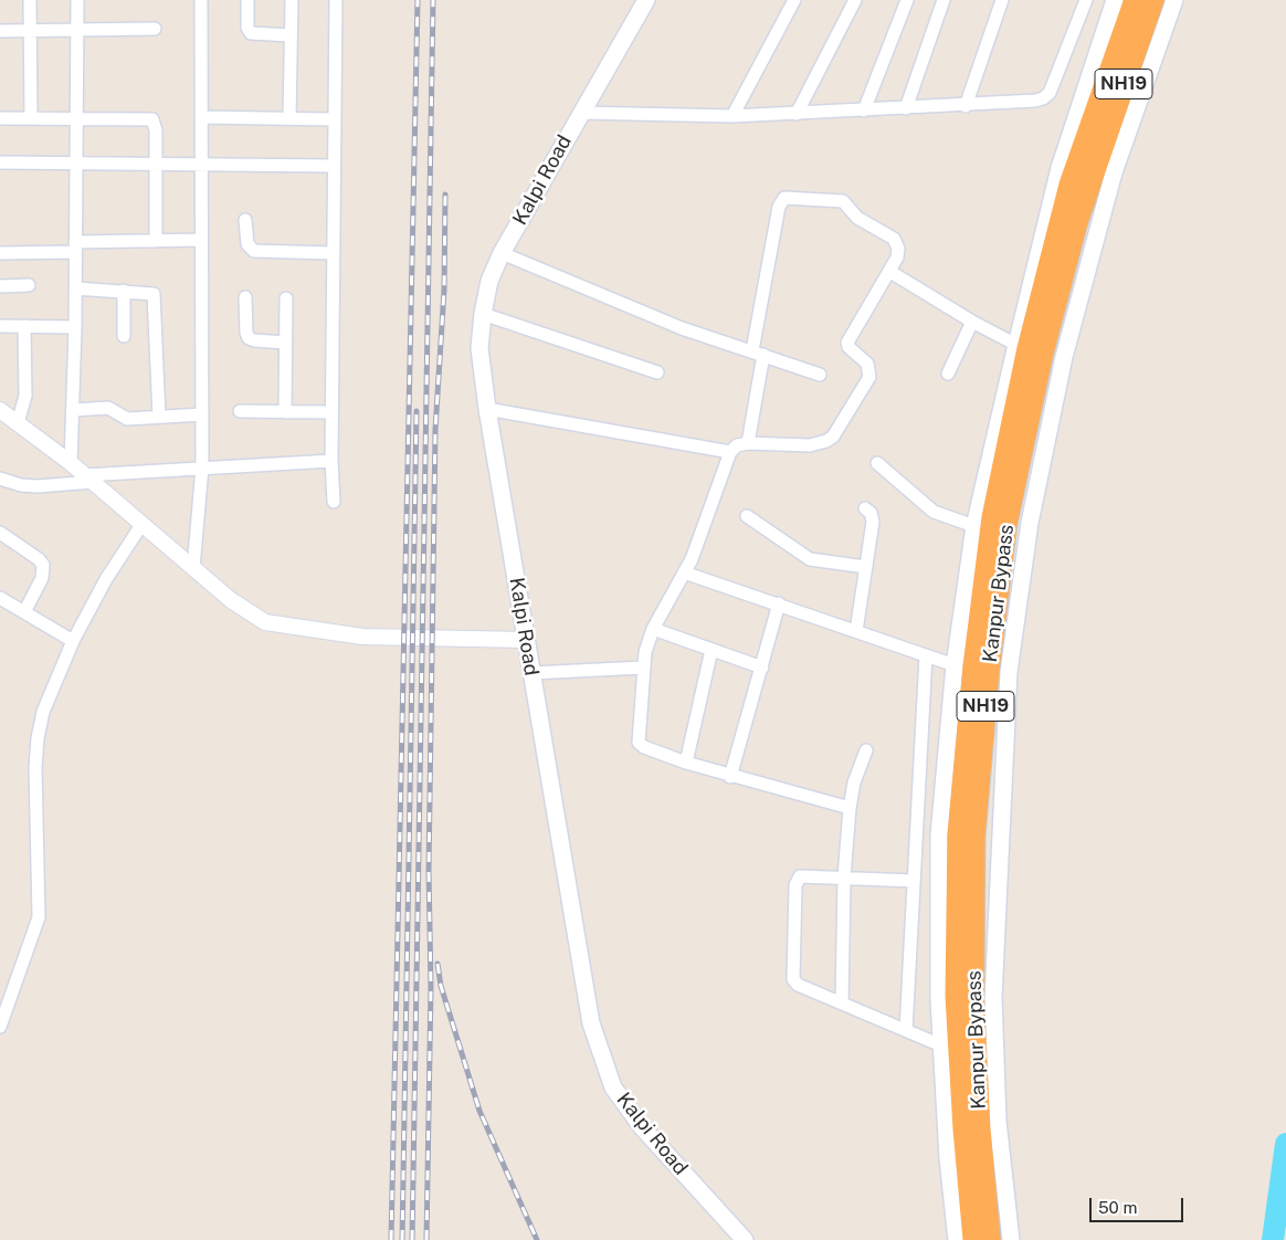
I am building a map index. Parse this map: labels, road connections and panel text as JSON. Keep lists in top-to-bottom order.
{
  "streets": {
    "highway": ["NH19", "Kanpur Bypass"],
    "main road": ["Kalpi Road"]
  },
  "scale_bar": "50 m"
}
